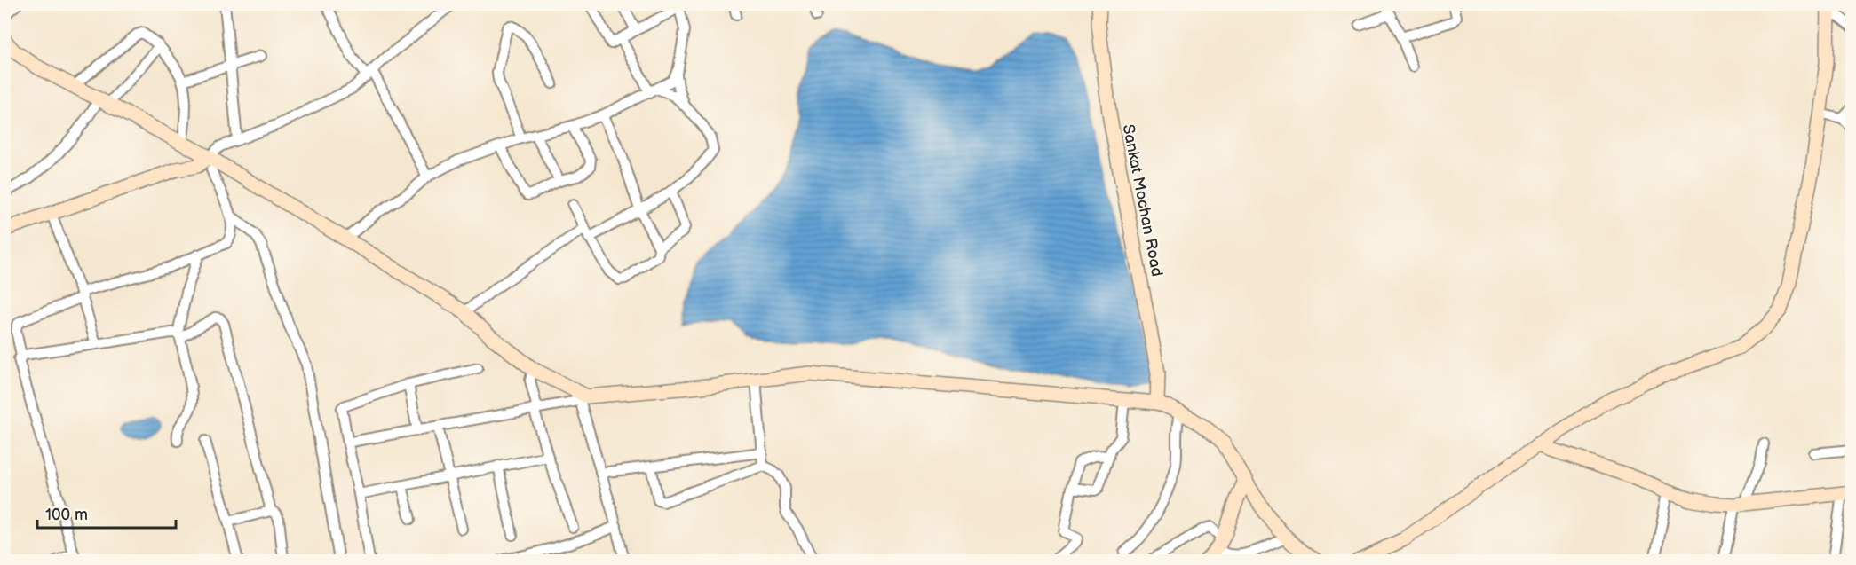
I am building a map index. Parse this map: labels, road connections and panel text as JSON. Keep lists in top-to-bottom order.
{
  "streets": {
    "main road": ["Sankat Mochan Road"]
  },
  "scale_bar": "100 m"
}
